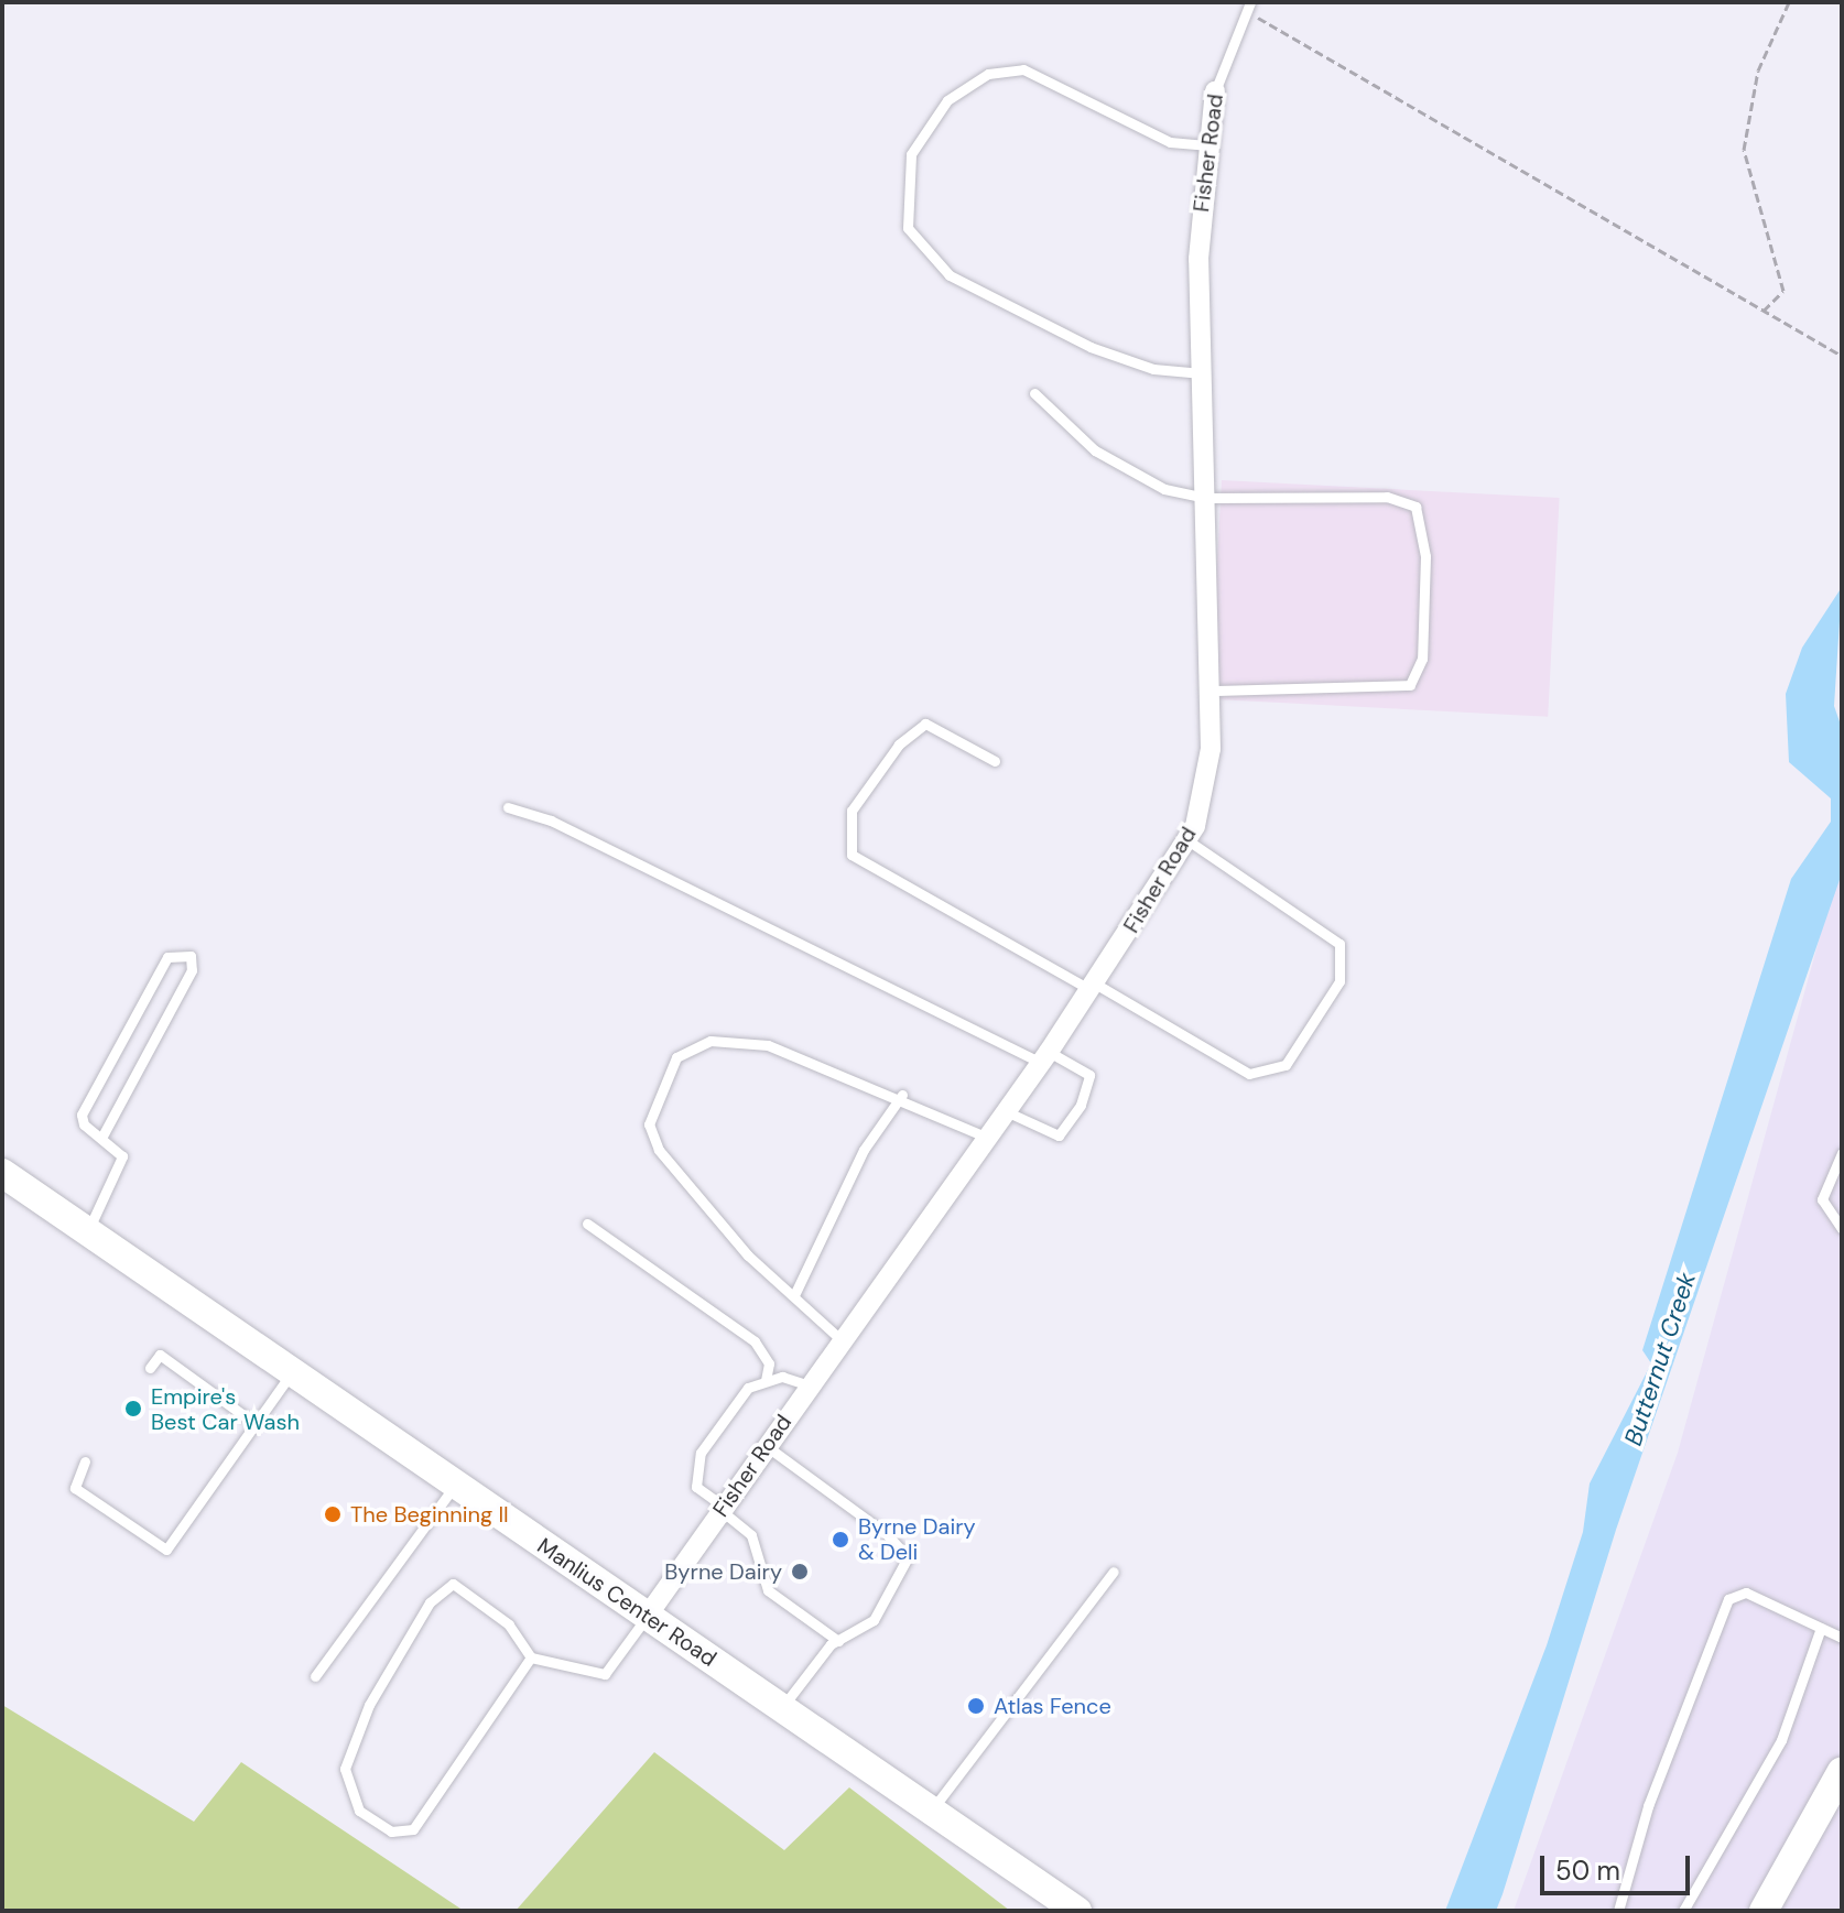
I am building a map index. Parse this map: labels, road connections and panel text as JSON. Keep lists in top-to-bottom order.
{
  "streets": {
    "main road": ["Manlius Center Road"],
    "street": ["Fisher Road"]
  },
  "crossings": [
    ["Fisher Road", "Manlius Center Road"]
  ],
  "water": ["Butternut Creek"],
  "places": [
    "Empire's Best Car Wash",
    "The Beginning II",
    "Byrne Dairy & Deli",
    "Byrne Dairy",
    "Atlas Fence"
  ],
  "scale_bar": "50 m"
}
